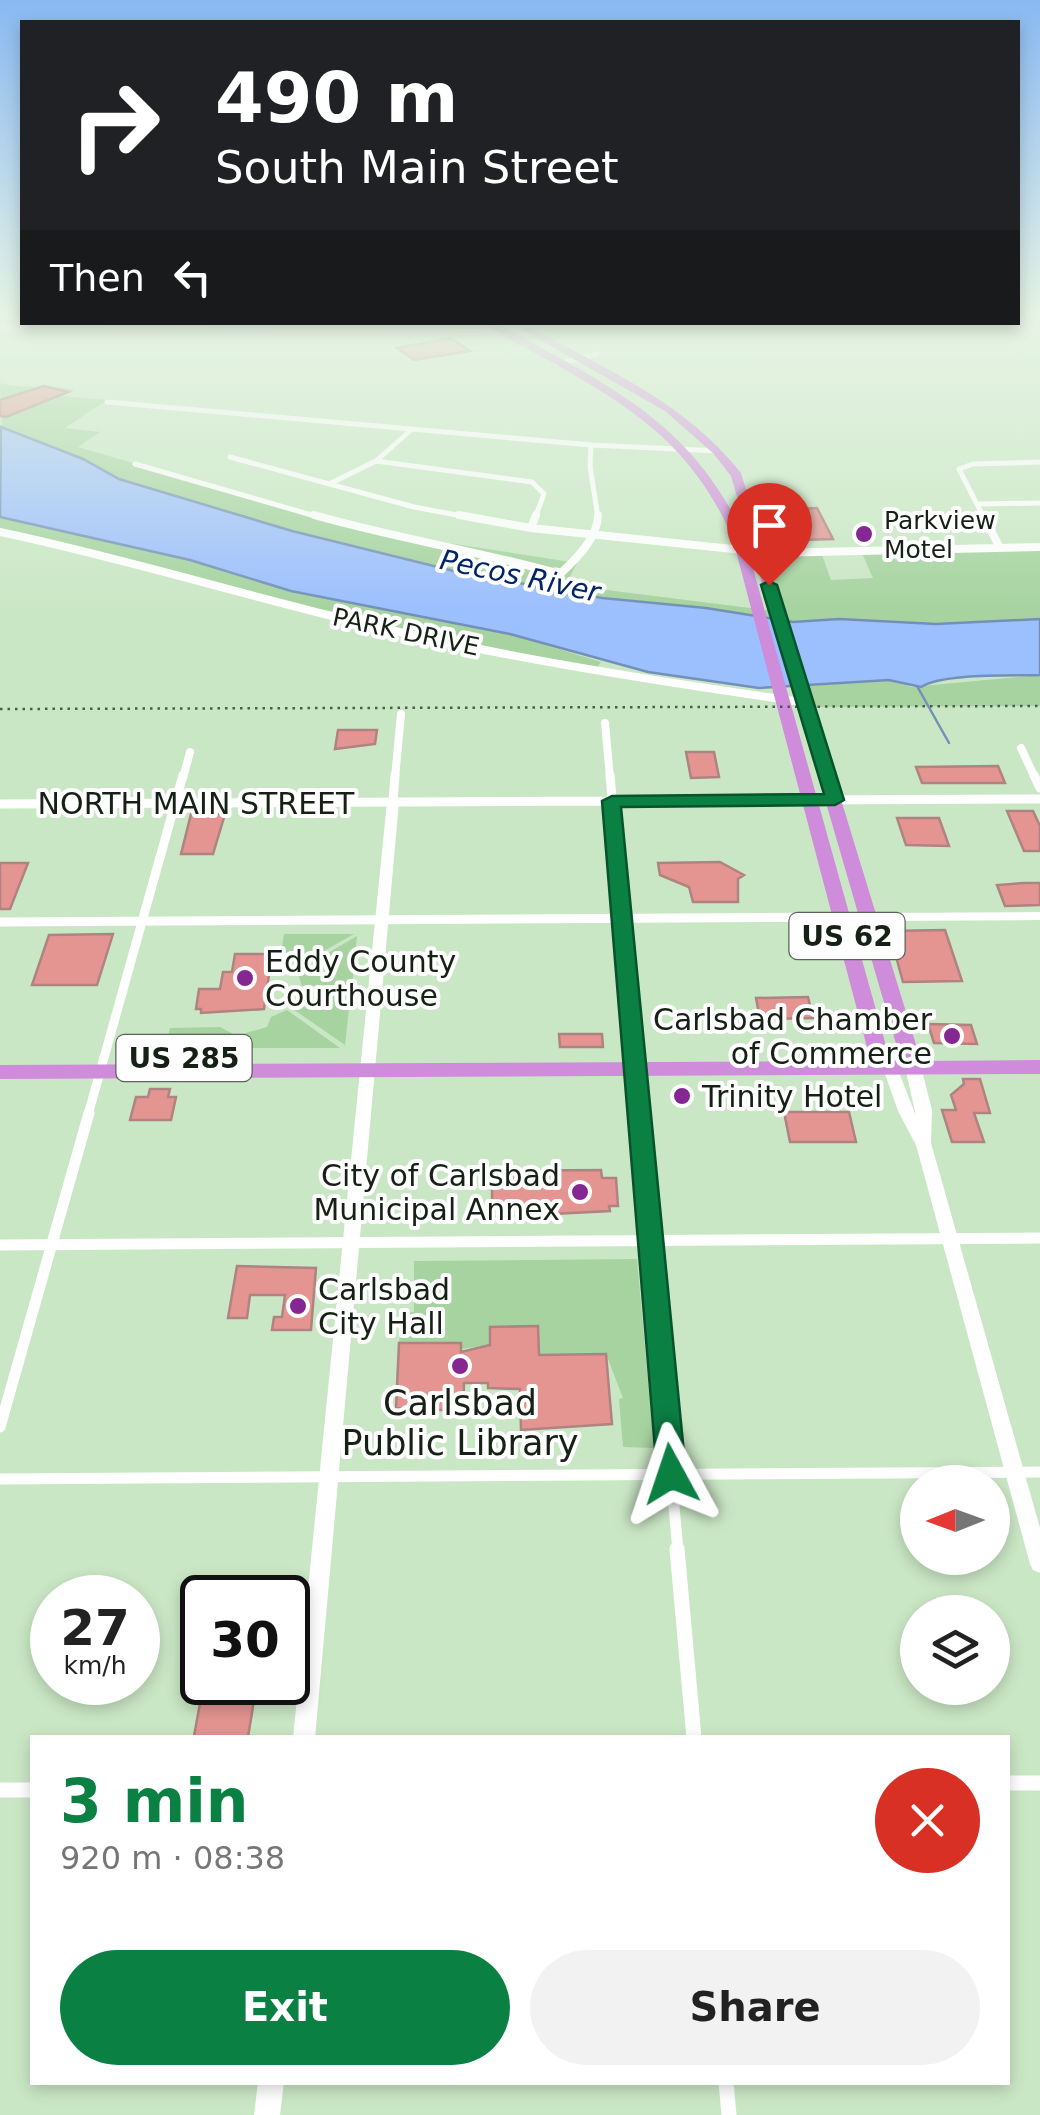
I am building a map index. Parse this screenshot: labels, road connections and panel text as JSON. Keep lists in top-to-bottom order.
{
  "streets": {
    "highway": ["US 62", "US 285"],
    "street": ["PARK DRIVE", "NORTH MAIN STREET"]
  },
  "crossings": [
    ["PARK DRIVE", "US 62"],
    ["NORTH MAIN STREET", "US 62"],
    ["US 62", "US 285"]
  ],
  "water": ["Pecos River"],
  "places": [
    "Parkview Motel",
    "Eddy County Courthouse",
    "Carlsbad Chamber of Commerce",
    "Trinity Hotel",
    "City of Carlsbad Municipal Annex",
    "Carlsbad City Hall",
    "Carlsbad Public Library"
  ],
  "north": "left",
  "page": {
    "turn": ["490 m", "South Main Street"],
    "then": "Then",
    "speed": "27 km/h",
    "limit": "30",
    "heading": ["3 min", "920 m · 08:38"],
    "buttons": ["Exit", "Share"]
  }
}
